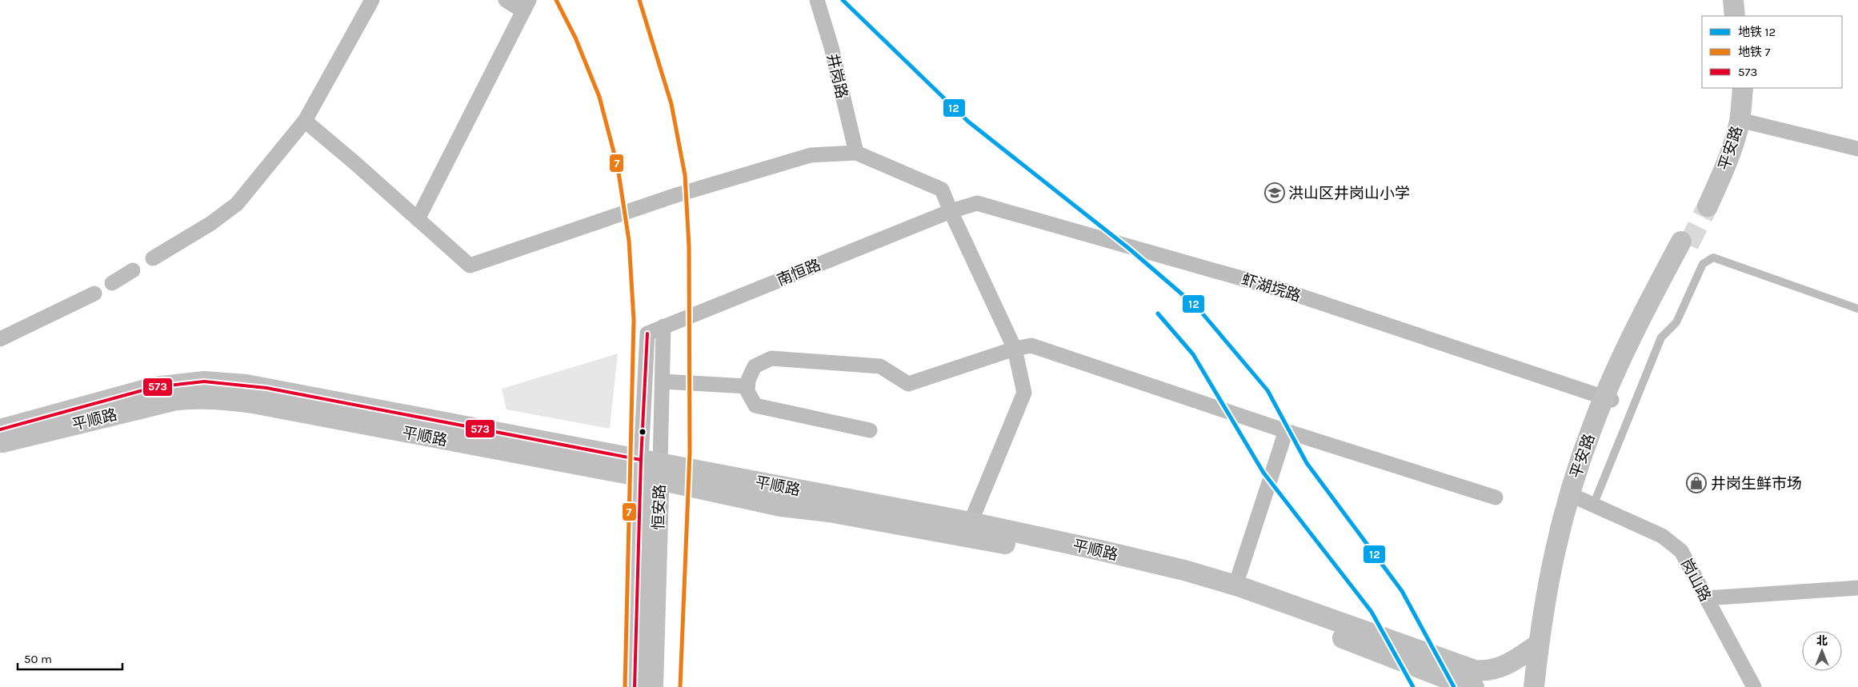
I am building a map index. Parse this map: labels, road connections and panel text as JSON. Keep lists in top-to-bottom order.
{
  "streets": {
    "main road": ["平安路", "平顺路", "恒安路"],
    "street": [
      "井岗路",
      "南恒路",
      "虾湖垸路",
      "岗山路"
    ]
  },
  "crossings": [
    ["平安路", "虾湖垸路"],
    ["平安路", "平顺路"],
    ["平安路", "岗山路"],
    ["南恒路", "虾湖垸路"],
    ["南恒路", "恒安路"],
    ["平顺路", "恒安路"]
  ],
  "places": {
    "school or university": ["洪山区井岗山小学"],
    "shop": ["井岗生鲜市场"]
  },
  "lines": ["metro line 12", "metro line 7", "transit line 573"],
  "legend": ["地铁 12", "地铁 7", "573"],
  "scale_bar": "50 m",
  "north": "top"
}
